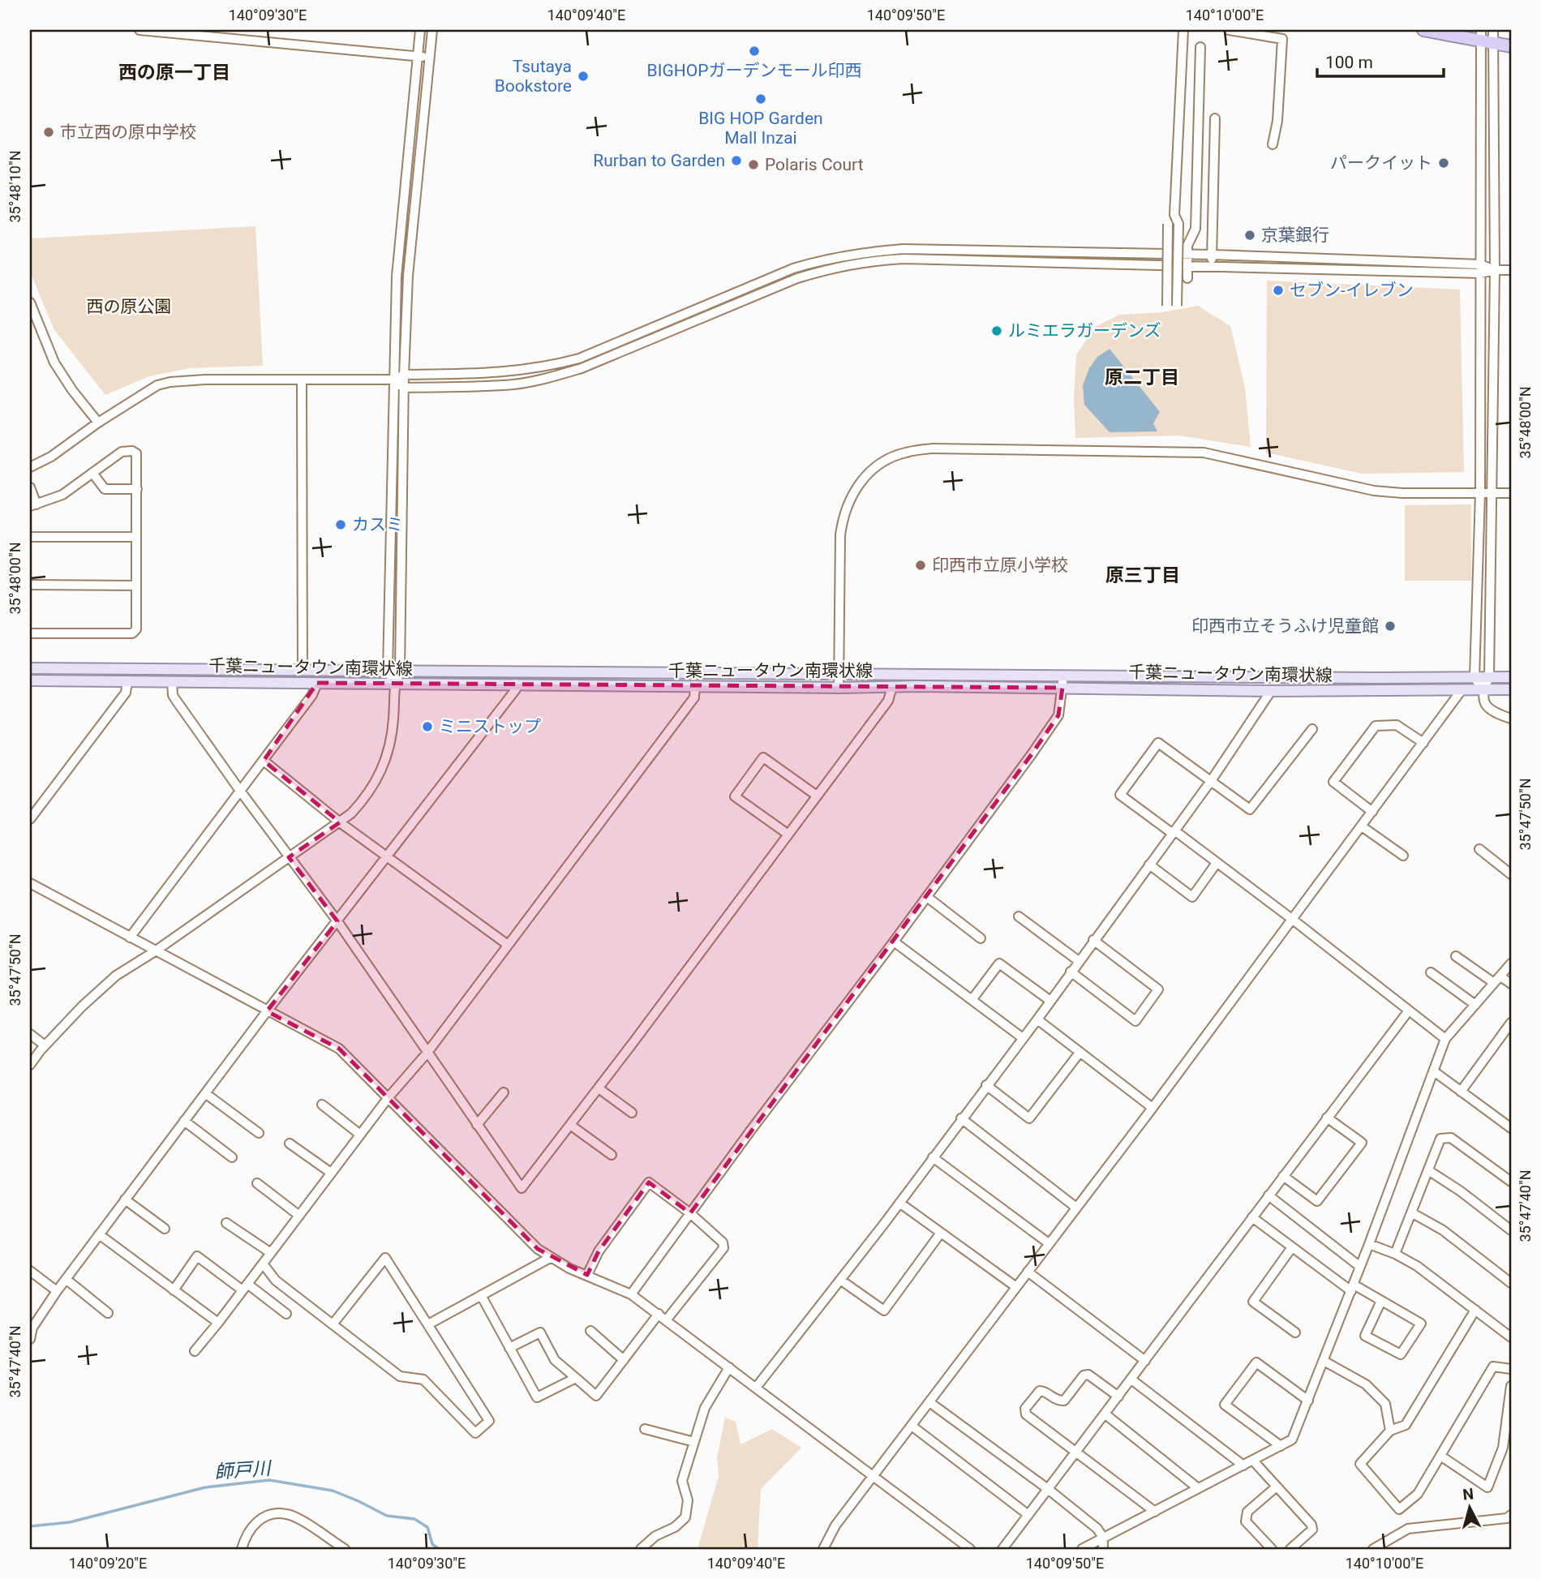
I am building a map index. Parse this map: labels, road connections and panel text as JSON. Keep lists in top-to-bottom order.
{
  "streets": {
    "main road": ["千葉ニュータウン南環状線"]
  },
  "districts": ["西の原一丁目", "原二丁目", "原三丁目"],
  "water": ["師戸川"],
  "parks": ["西の原公園"],
  "places": [
    "BIGHOPガーデンモール印西",
    "Tsutaya Bookstore",
    "BIG HOP Garden Mall Inzai",
    "市立西の原中学校",
    "Rurban to Garden",
    "パークイット",
    "Polaris Court",
    "京葉銀行",
    "セブン-イレブン",
    "ルミエラガーデンズ",
    "カスミ",
    "印西市立原小学校",
    "印西市立そうふけ児童館",
    "ミニストップ"
  ],
  "scale_bar": "100 m",
  "north": "top",
  "coordinates": [
    "140°09'30\"E",
    "140°09'40\"E",
    "140°09'50\"E",
    "140°10'00\"E",
    "35°48'10\"N",
    "35°48'00\"N",
    "35°47'50\"N",
    "35°47'40\"N",
    "140°09'20\"E"
  ]
}
